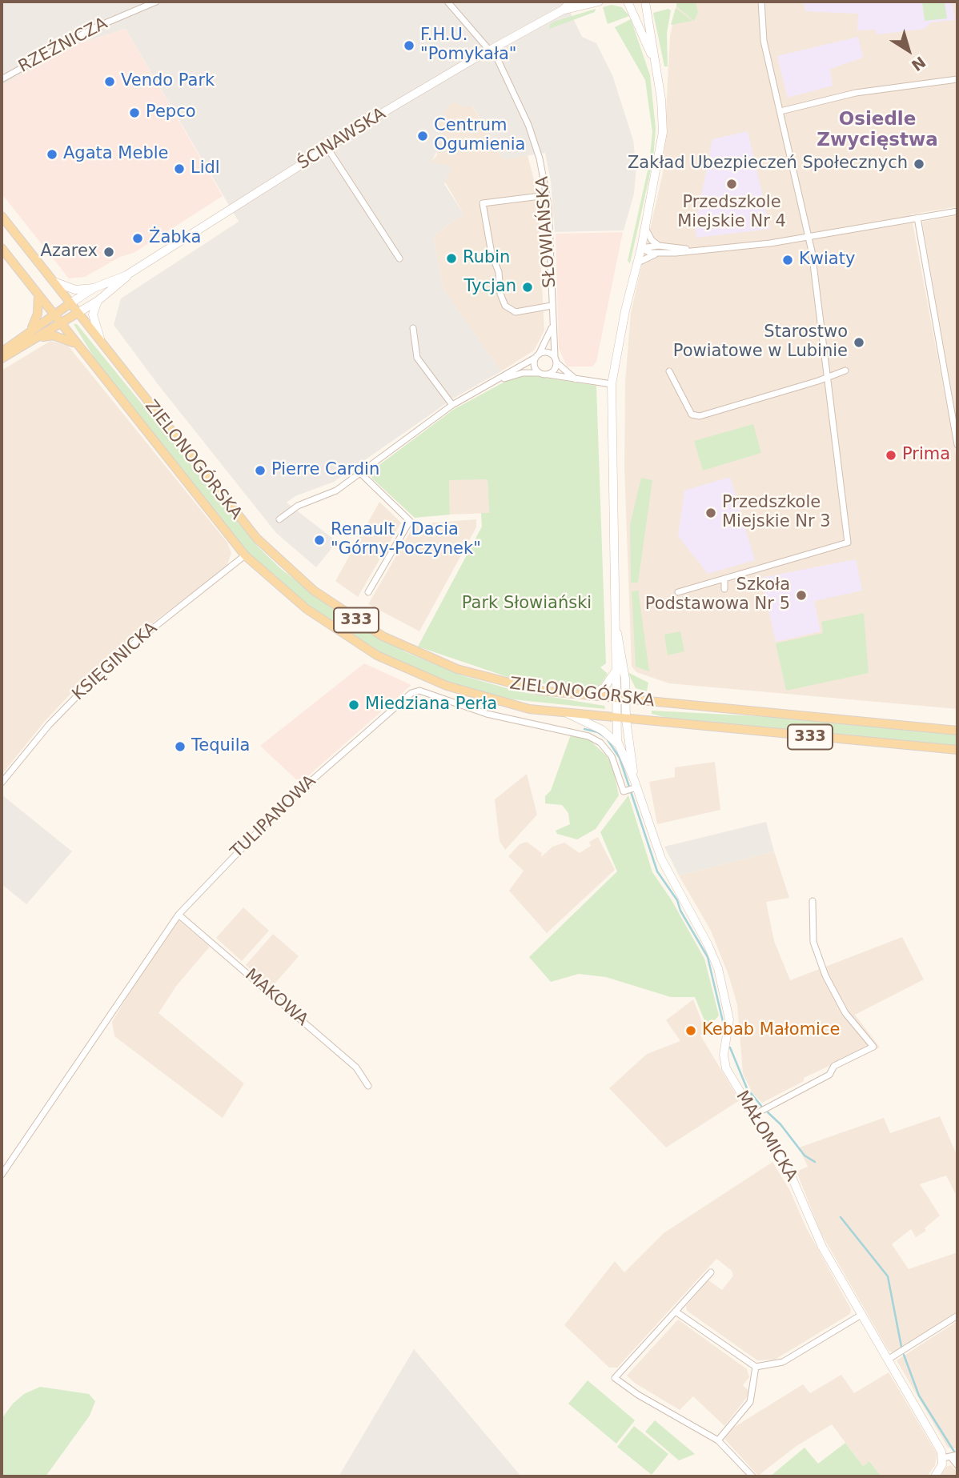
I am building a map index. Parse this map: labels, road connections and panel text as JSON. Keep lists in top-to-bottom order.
{
  "streets": {
    "main road": ["ŚCINAWSKA", "ZIELONOGÓRSKA", "333"],
    "street": [
      "RZEŹNICZA",
      "SŁOWIAŃSKA",
      "KSIĘGINICKA",
      "TULIPANOWA",
      "MAKOWA",
      "MAŁOMICKA"
    ]
  },
  "crossings": [
    ["ŚCINAWSKA", "SŁOWIAŃSKA"],
    ["ŚCINAWSKA", "ZIELONOGÓRSKA"],
    ["ZIELONOGÓRSKA", "KSIĘGINICKA"],
    ["ZIELONOGÓRSKA", "MAŁOMICKA"],
    ["TULIPANOWA", "MAKOWA"],
    ["TULIPANOWA", "MAŁOMICKA"]
  ],
  "districts": ["Osiedle Zwycięstwa"],
  "parks": ["Park Słowiański"],
  "places": [
    "F.H.U. \"Pomykała\"",
    "Vendo Park",
    "Pepco",
    "Centrum Ogumienia",
    "Agata Meble",
    "Zakład Ubezpieczeń Społecznych",
    "Lidl",
    "Przedszkole Miejskie Nr 4",
    "Żabka",
    "Azarex",
    "Rubin",
    "Kwiaty",
    "Tycjan",
    "Starostwo Powiatowe w Lubinie",
    "Prima",
    "Pierre Cardin",
    "Przedszkole Miejskie Nr 3",
    "Renault / Dacia \"Górny-Poczynek\"",
    "Szkoła Podstawowa Nr 5",
    "Miedziana Perła",
    "Tequila",
    "Kebab Małomice"
  ],
  "north": "bottom right"
}
